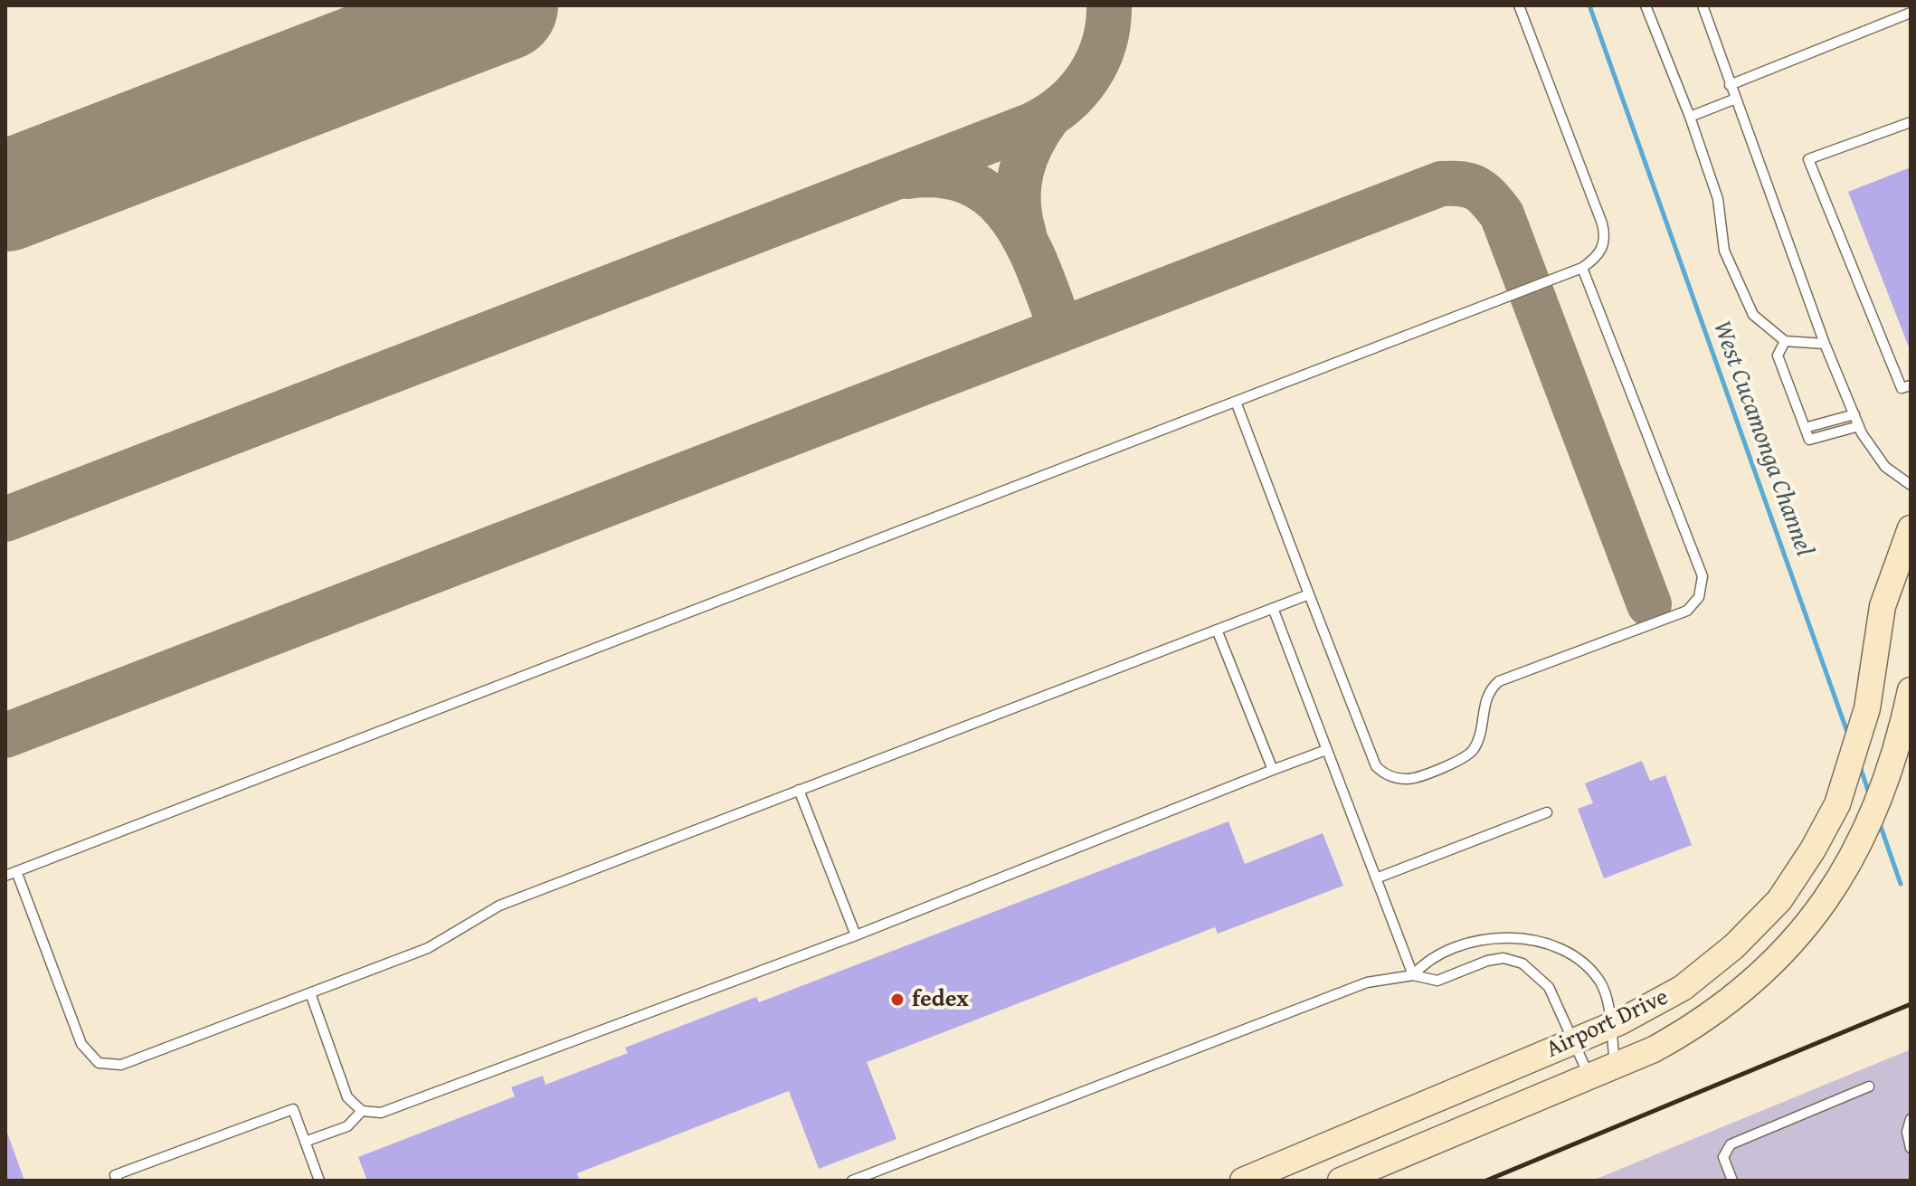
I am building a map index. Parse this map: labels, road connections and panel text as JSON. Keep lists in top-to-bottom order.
{
  "streets": {
    "main road": ["Airport Drive"]
  },
  "water": ["West Cucamonga Channel"],
  "places": ["fedex"]
}
